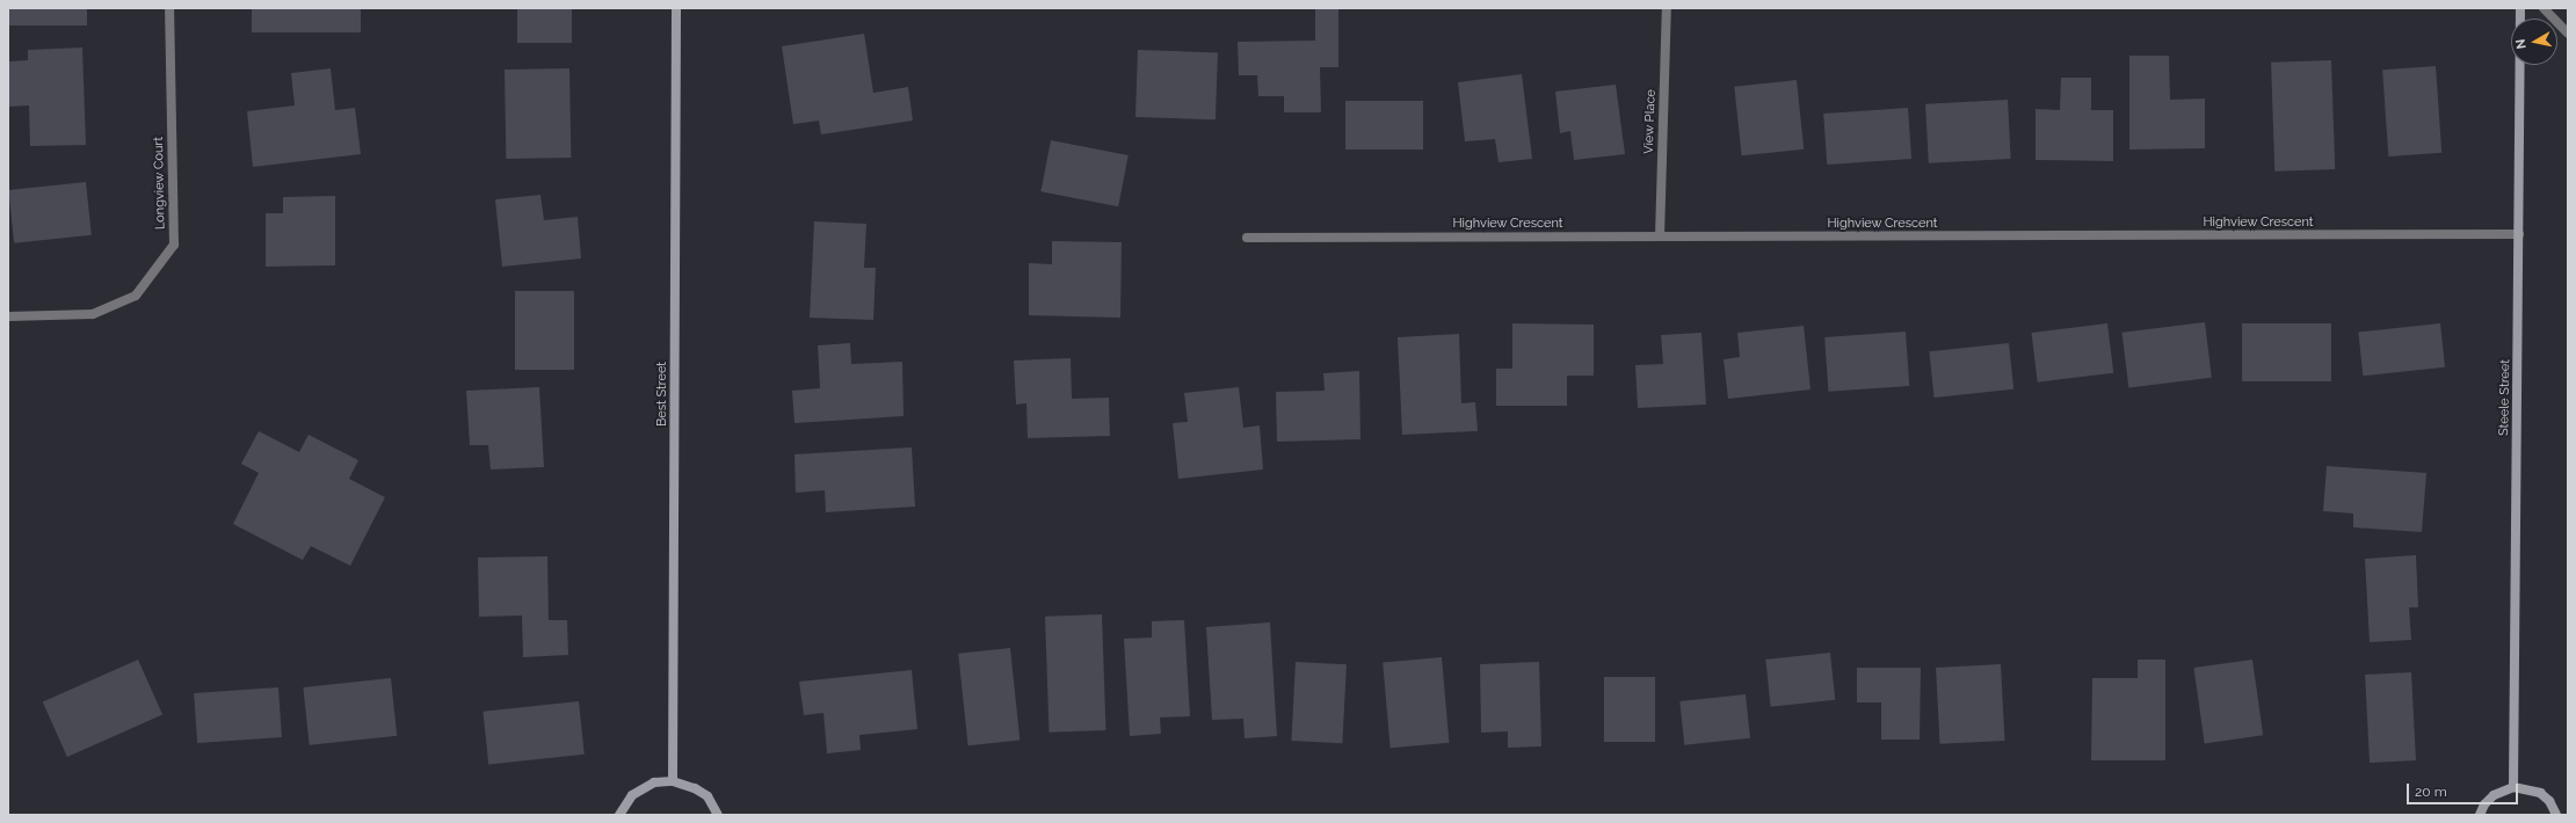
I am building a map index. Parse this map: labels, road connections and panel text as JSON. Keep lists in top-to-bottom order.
{
  "streets": {
    "street": [
      "View Place",
      "Longview Court",
      "Highview Crescent",
      "Best Street",
      "Steele Street"
    ]
  },
  "crossings": [
    ["View Place", "Highview Crescent"],
    ["Highview Crescent", "Steele Street"]
  ],
  "scale_bar": "20 m",
  "north": "left"
}
